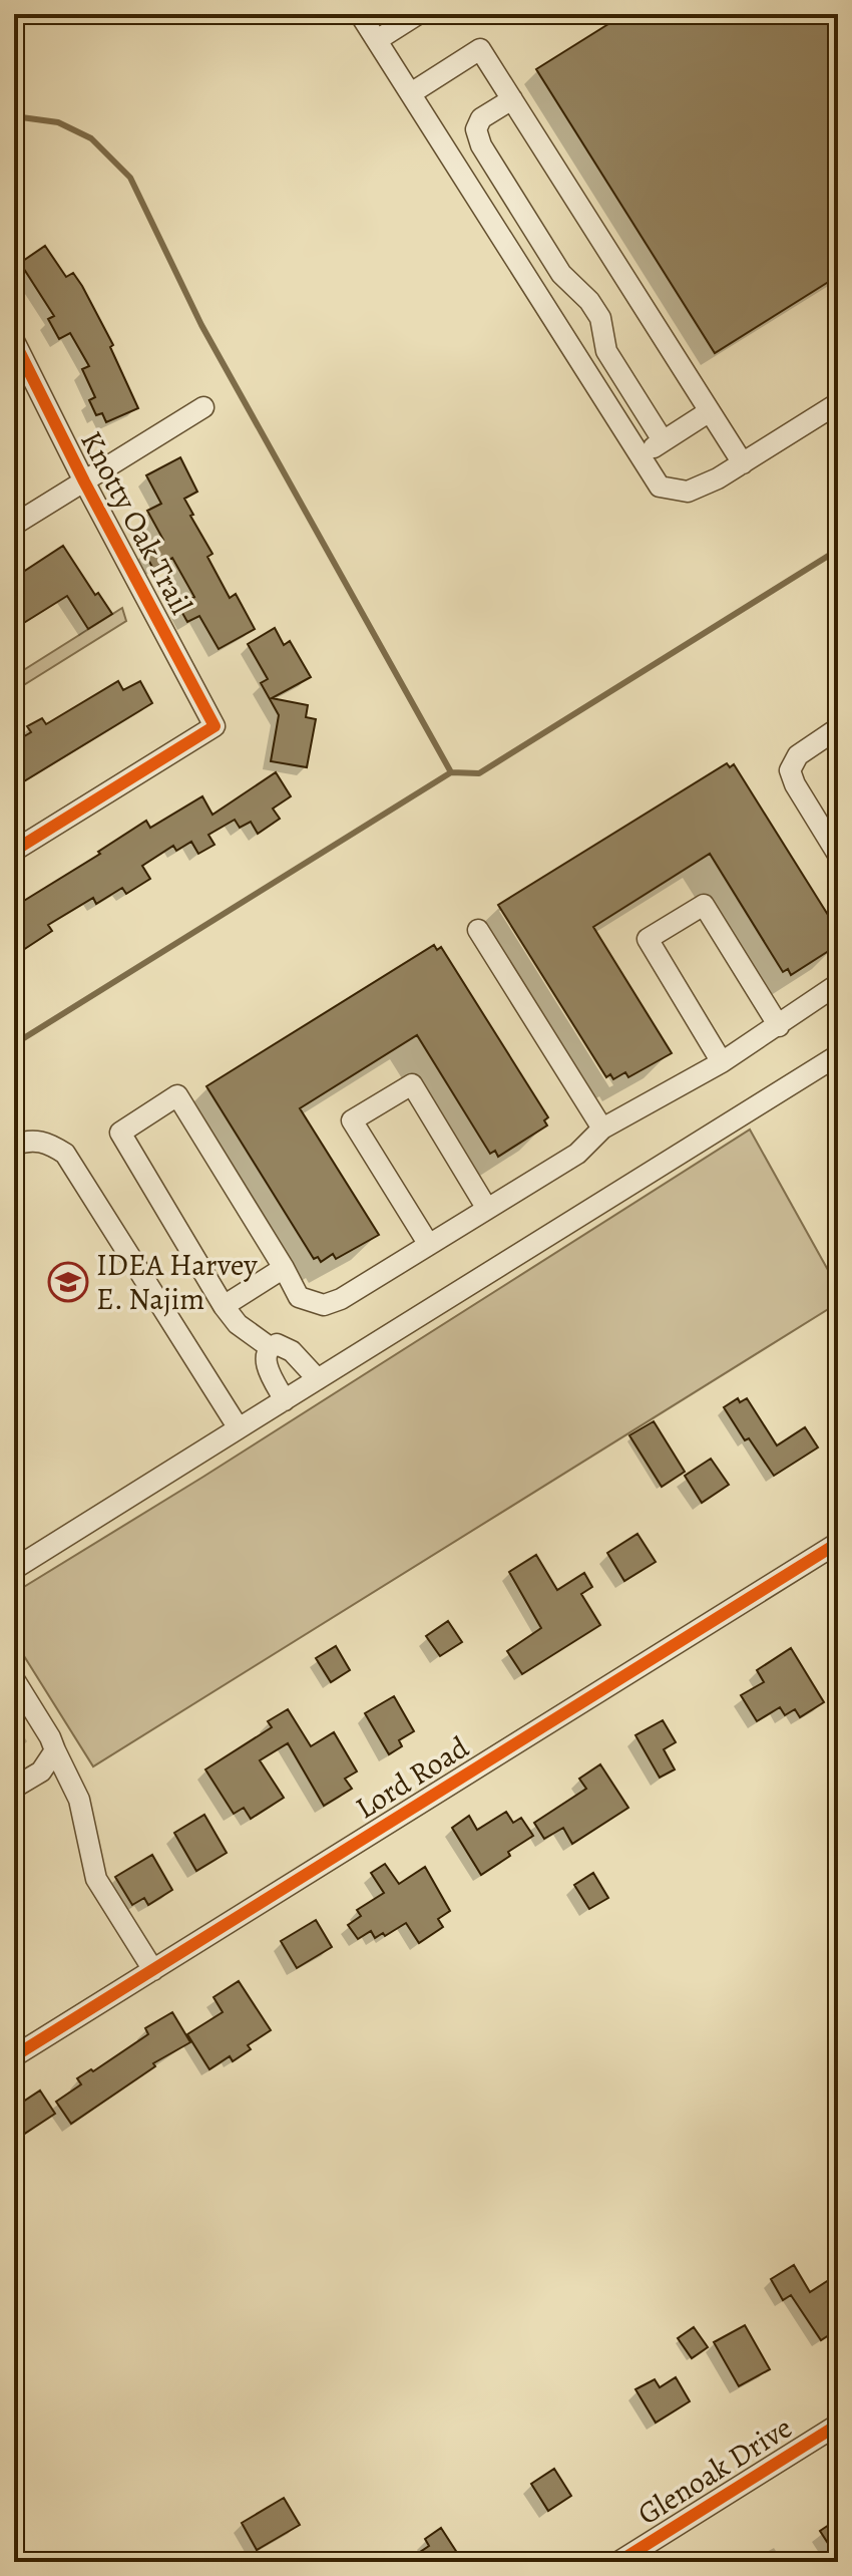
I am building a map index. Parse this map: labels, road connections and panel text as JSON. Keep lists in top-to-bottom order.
{
  "streets": {
    "street": ["Knotty Oak Trail", "Lord Road", "Glenoak Drive"]
  },
  "places": {
    "school or university": ["IDEA Harvey E. Najim"]
  }
}
